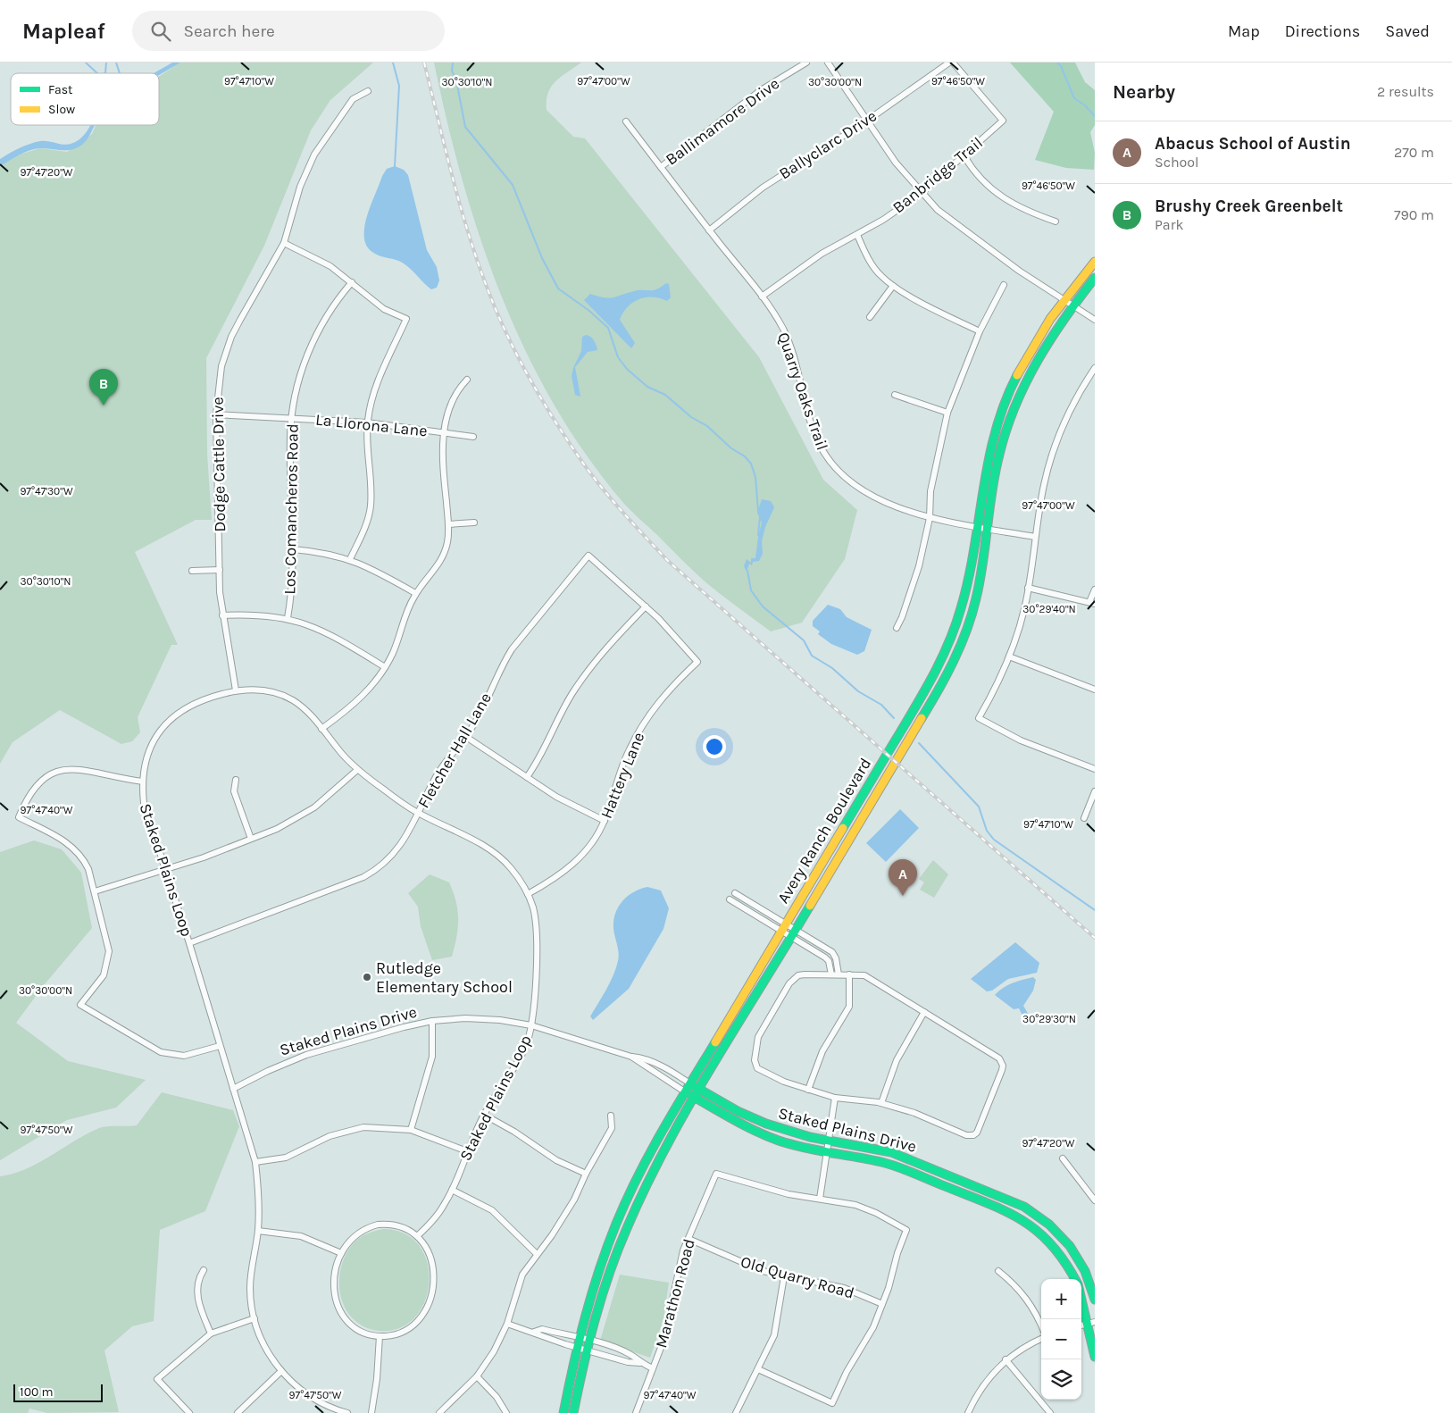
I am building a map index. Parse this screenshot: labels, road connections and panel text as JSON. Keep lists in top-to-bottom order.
{
  "streets": {
    "main road": ["Avery Ranch Boulevard", "Staked Plains Drive"],
    "street": [
      "Ballimamore Drive",
      "Ballyclarc Drive",
      "Banbridge Trail",
      "Quarry Oaks Trail",
      "La Llorona Lane",
      "Dodge Cattle Drive",
      "Los Comancheros Road",
      "Fletcher Hall Lane",
      "Hattery Lane",
      "Staked Plains Loop",
      "Old Quarry Road",
      "Marathon Road"
    ]
  },
  "crossings": [
    ["Ballimamore Drive", "Quarry Oaks Trail"],
    ["Ballyclarc Drive", "Quarry Oaks Trail"],
    ["Banbridge Trail", "Quarry Oaks Trail"],
    ["Quarry Oaks Trail", "Avery Ranch Boulevard"],
    ["La Llorona Lane", "Dodge Cattle Drive"],
    ["La Llorona Lane", "Los Comancheros Road"],
    ["Dodge Cattle Drive", "Staked Plains Loop"],
    ["Fletcher Hall Lane", "Hattery Lane"],
    ["Fletcher Hall Lane", "Staked Plains Loop"],
    ["Hattery Lane", "Staked Plains Loop"],
    ["Avery Ranch Boulevard", "Staked Plains Drive"],
    ["Staked Plains Loop", "Staked Plains Drive"],
    ["Old Quarry Road", "Marathon Road"]
  ],
  "places": ["Rutledge Elementary School"],
  "legend": ["Fast", "Slow"],
  "scale_bar": "100 m",
  "page": {
    "header": "Mapleaf",
    "search": "Search here",
    "nav": ["Map", "Directions", "Saved"],
    "heading": ["Nearby", "2 results"],
    "list": [
      {
        "mark": "A",
        "name": "Abacus School of Austin",
        "note": "School",
        "value": "270 m"
      },
      {
        "mark": "B",
        "name": "Brushy Creek Greenbelt",
        "note": "Park",
        "value": "790 m"
      }
    ],
    "pins": ["B", "A"],
    "map_buttons": ["+", "−"],
    "scale": "100 m"
  },
  "coordinates": [
    "97°47'10\"W",
    "97°47'00\"W",
    "97°46'50\"W",
    "30°30'10\"N",
    "30°30'00\"N",
    "97°47'20\"W",
    "97°47'30\"W",
    "30°29'40\"N",
    "97°47'40\"W",
    "30°29'30\"N",
    "97°47'50\"W"
  ]
}
